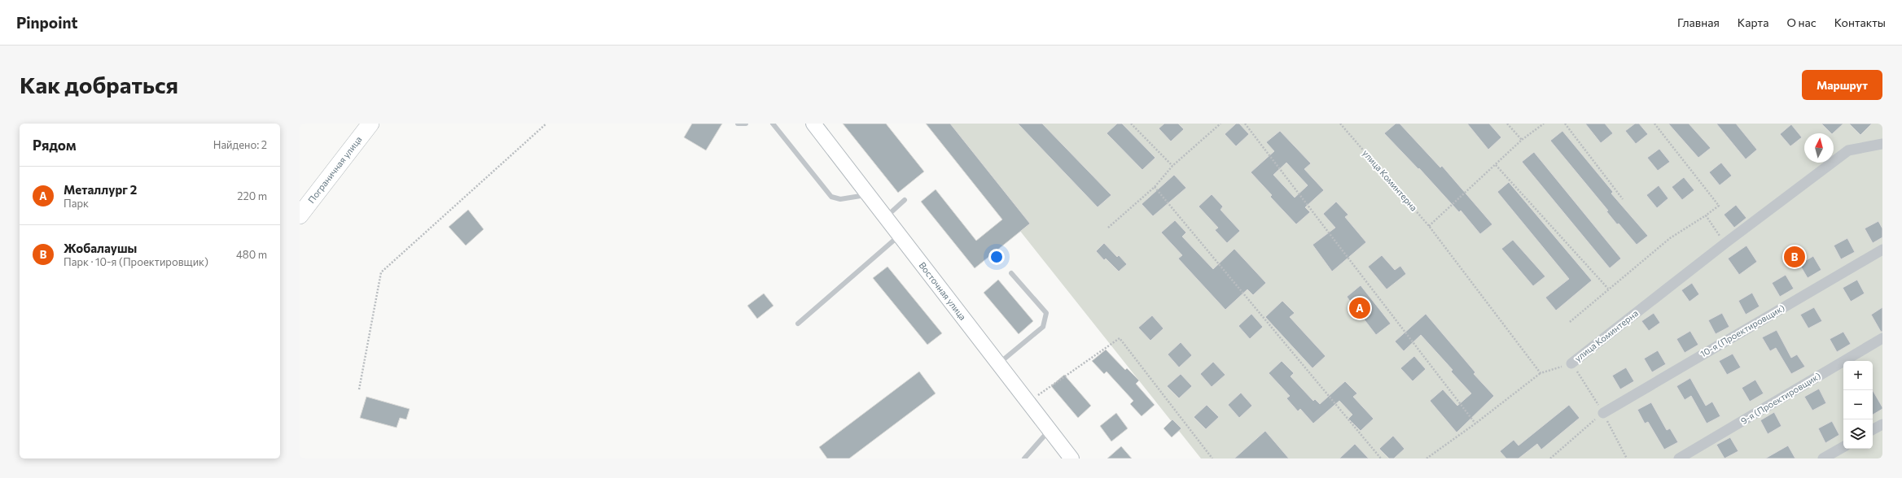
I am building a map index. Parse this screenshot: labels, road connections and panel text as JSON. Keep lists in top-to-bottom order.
{
  "streets": {
    "highway": ["Пограничная улица"],
    "main road": ["Восточная улица"],
    "street": ["улица Коминтерна", "10-я (Проектировщик)", "9-я (Проектировщик)"]
  },
  "north": "top",
  "page": {
    "header": "Pinpoint",
    "nav": [
      "Главная",
      "Карта",
      "О нас",
      "Контакты"
    ],
    "buttons": "Маршрут",
    "title": "Как добраться",
    "heading": ["Рядом", "Найдено: 2"],
    "list": [
      {
        "mark": "A",
        "name": "Металлург 2",
        "note": "Парк",
        "value": "220 m"
      },
      {
        "mark": "B",
        "name": "Жобалаушы",
        "note": "Парк · 10-я (Проектировщик)",
        "value": "480 m"
      }
    ],
    "pins": ["B", "A"],
    "map_buttons": ["+", "−"]
  }
}
